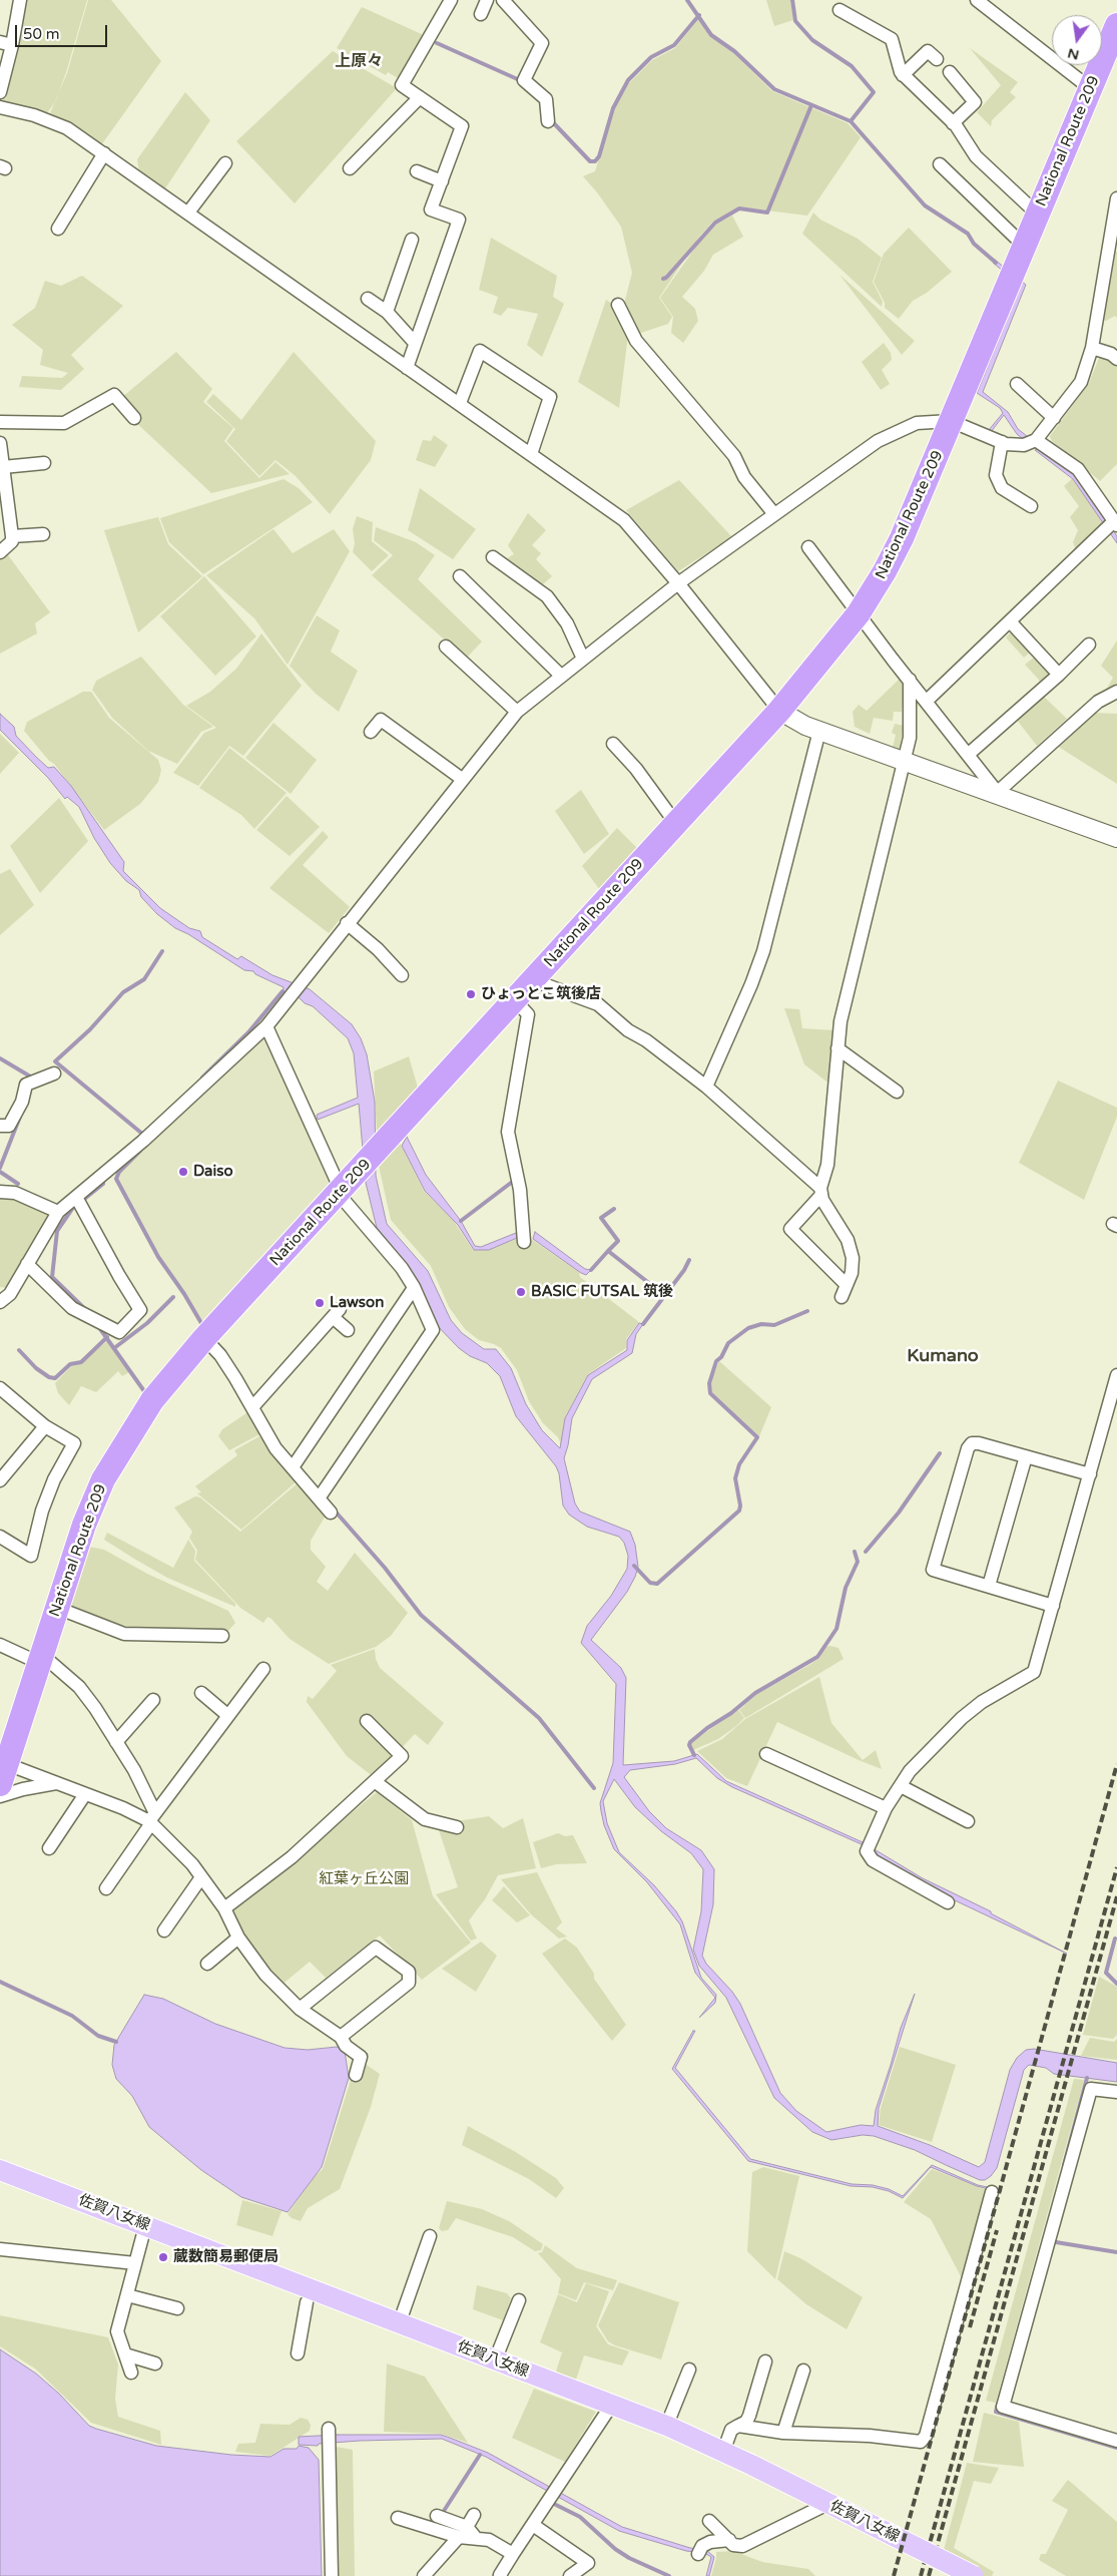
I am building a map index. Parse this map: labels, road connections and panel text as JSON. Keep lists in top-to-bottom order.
{
  "streets": {
    "highway": ["National Route 209"],
    "main road": ["佐賀八女線"]
  },
  "districts": ["上原々", "Kumano"],
  "parks": ["紅葉ヶ丘公園"],
  "places": [
    "ひょっとこ筑後店",
    "Daiso",
    "BASIC FUTSAL 筑後",
    "Lawson",
    "蔵数簡易郵便局"
  ],
  "scale_bar": "50 m",
  "north": "bottom"
}
